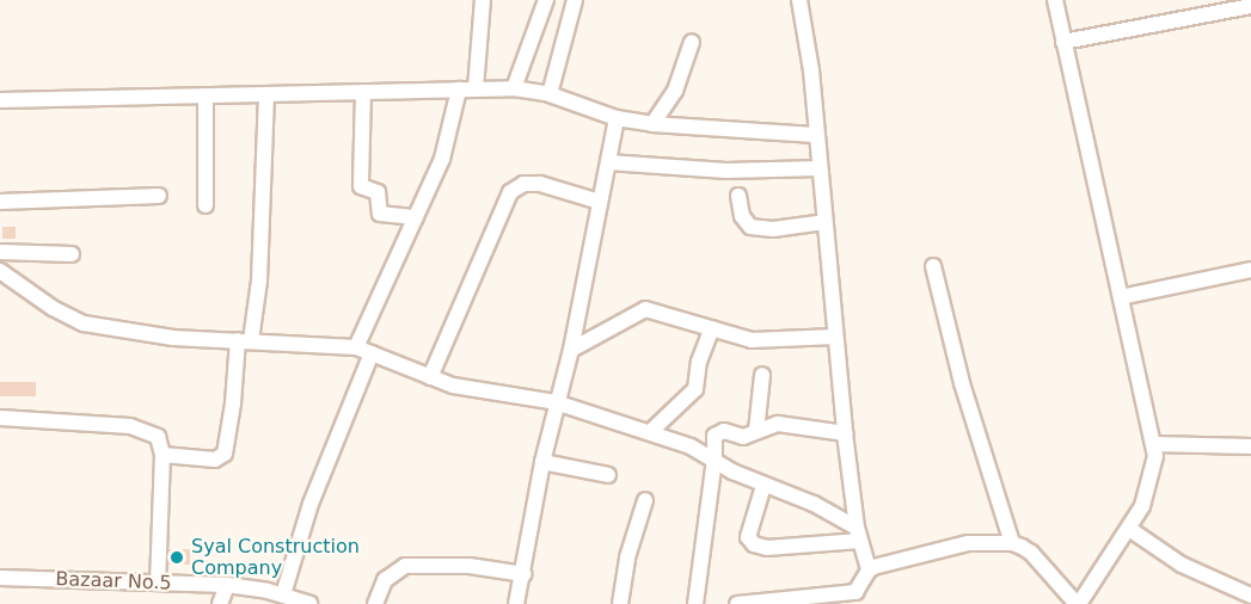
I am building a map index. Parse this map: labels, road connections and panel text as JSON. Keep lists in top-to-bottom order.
{
  "streets": {
    "street": ["Bazaar No.5"]
  },
  "places": ["Syal Construction Company"]
}
